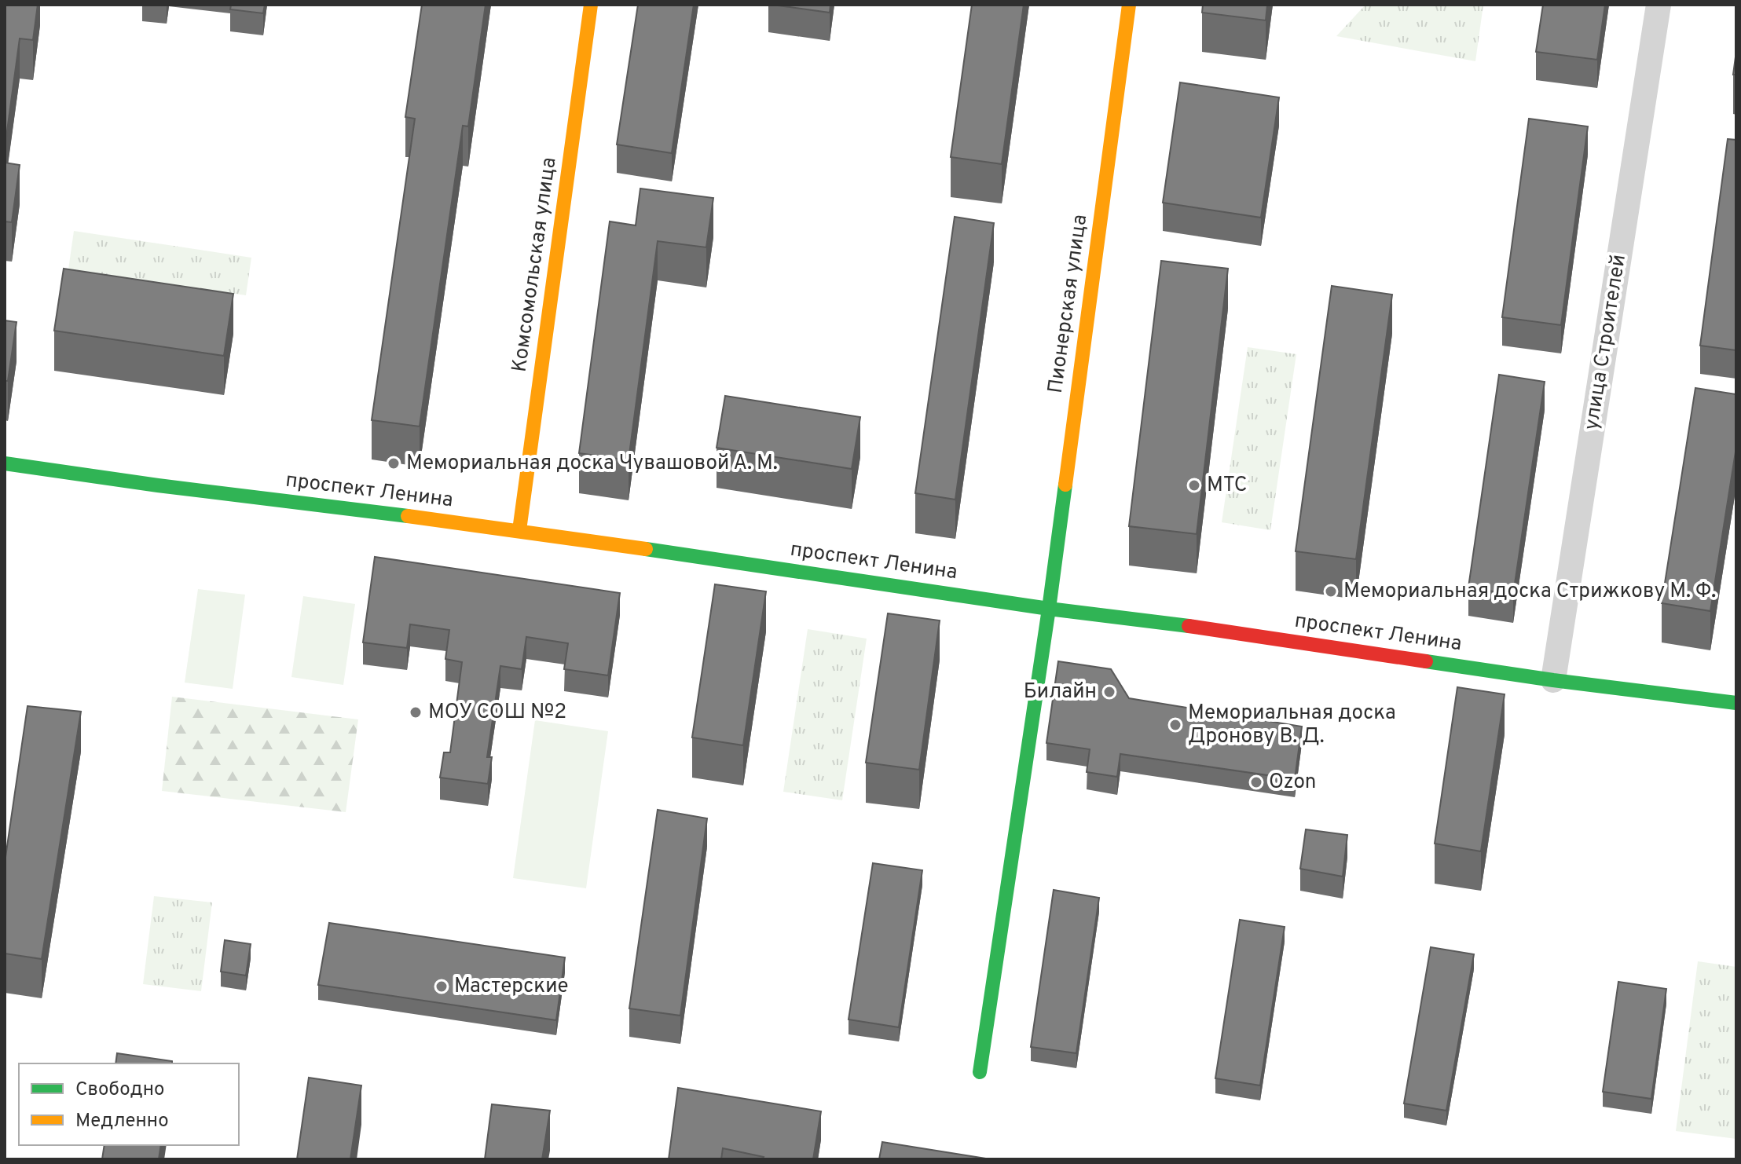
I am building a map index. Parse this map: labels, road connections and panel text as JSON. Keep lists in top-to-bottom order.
{
  "streets": {
    "street": [
      "Комсомольская улица",
      "Пионерская улица",
      "улица Строителей",
      "проспект Ленина"
    ]
  },
  "crossings": [
    ["Комсомольская улица", "проспект Ленина"],
    ["Пионерская улица", "проспект Ленина"],
    ["улица Строителей", "проспект Ленина"]
  ],
  "places": [
    "Мемориальная доска Чувашовой А. М.",
    "МТС",
    "Мемориальная доска Стрижкову М. Ф.",
    "Билайн",
    "МОУ СОШ №2",
    "Мемориальная доска Дронову В. Д.",
    "Ozon",
    "Мастерские"
  ],
  "legend": ["Свободно", "Медленно"]
}
